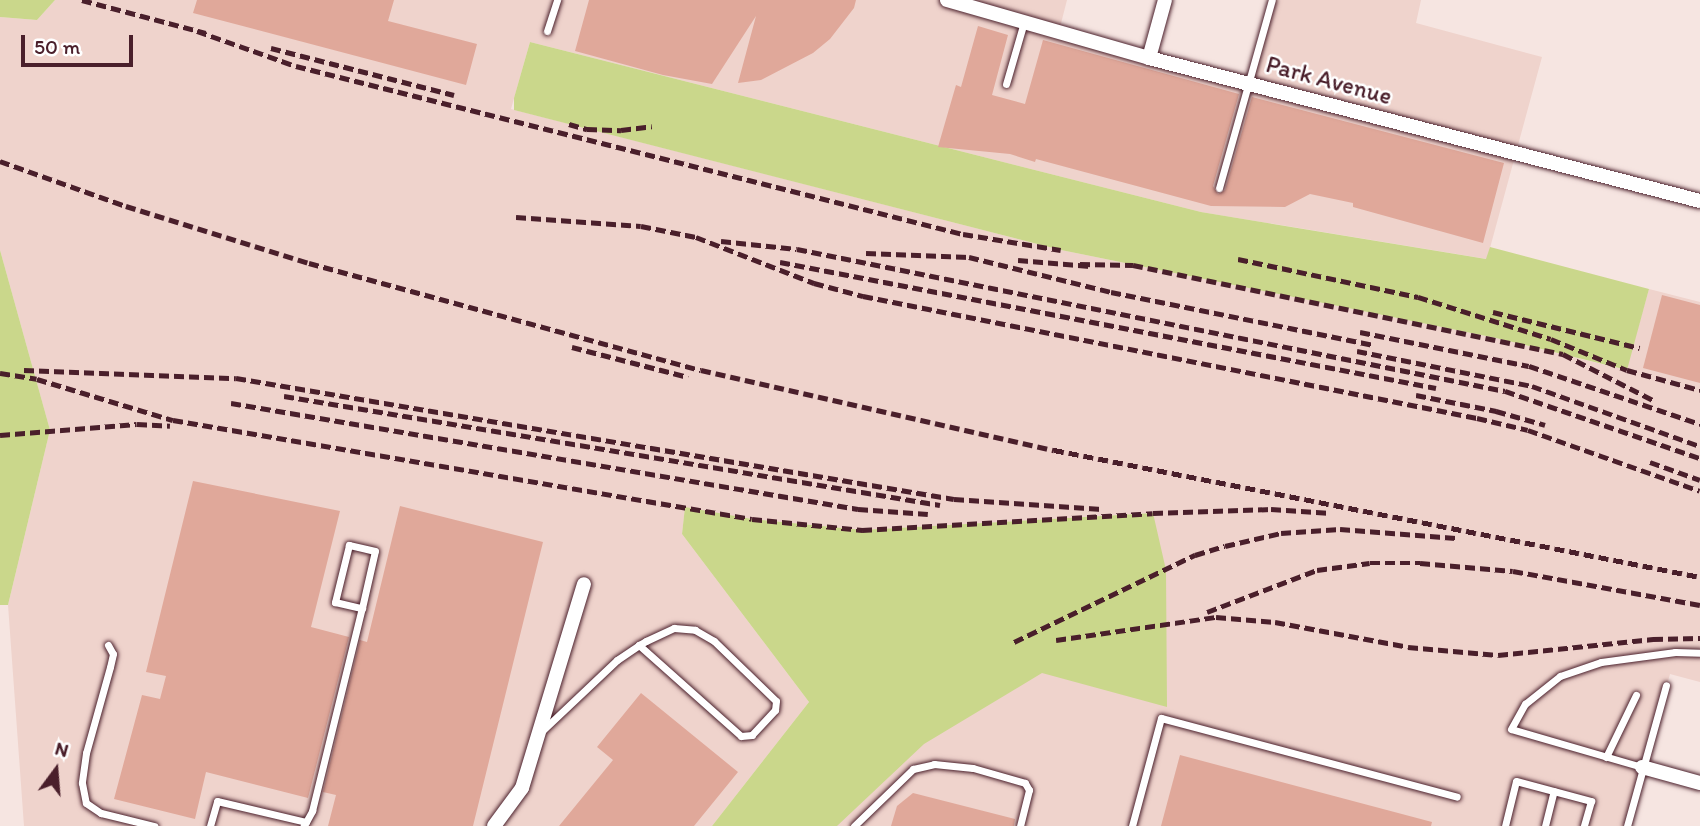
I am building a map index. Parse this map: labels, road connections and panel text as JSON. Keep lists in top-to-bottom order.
{
  "streets": {
    "street": ["Park Avenue"]
  },
  "scale_bar": "50 m",
  "north": "top"
}
